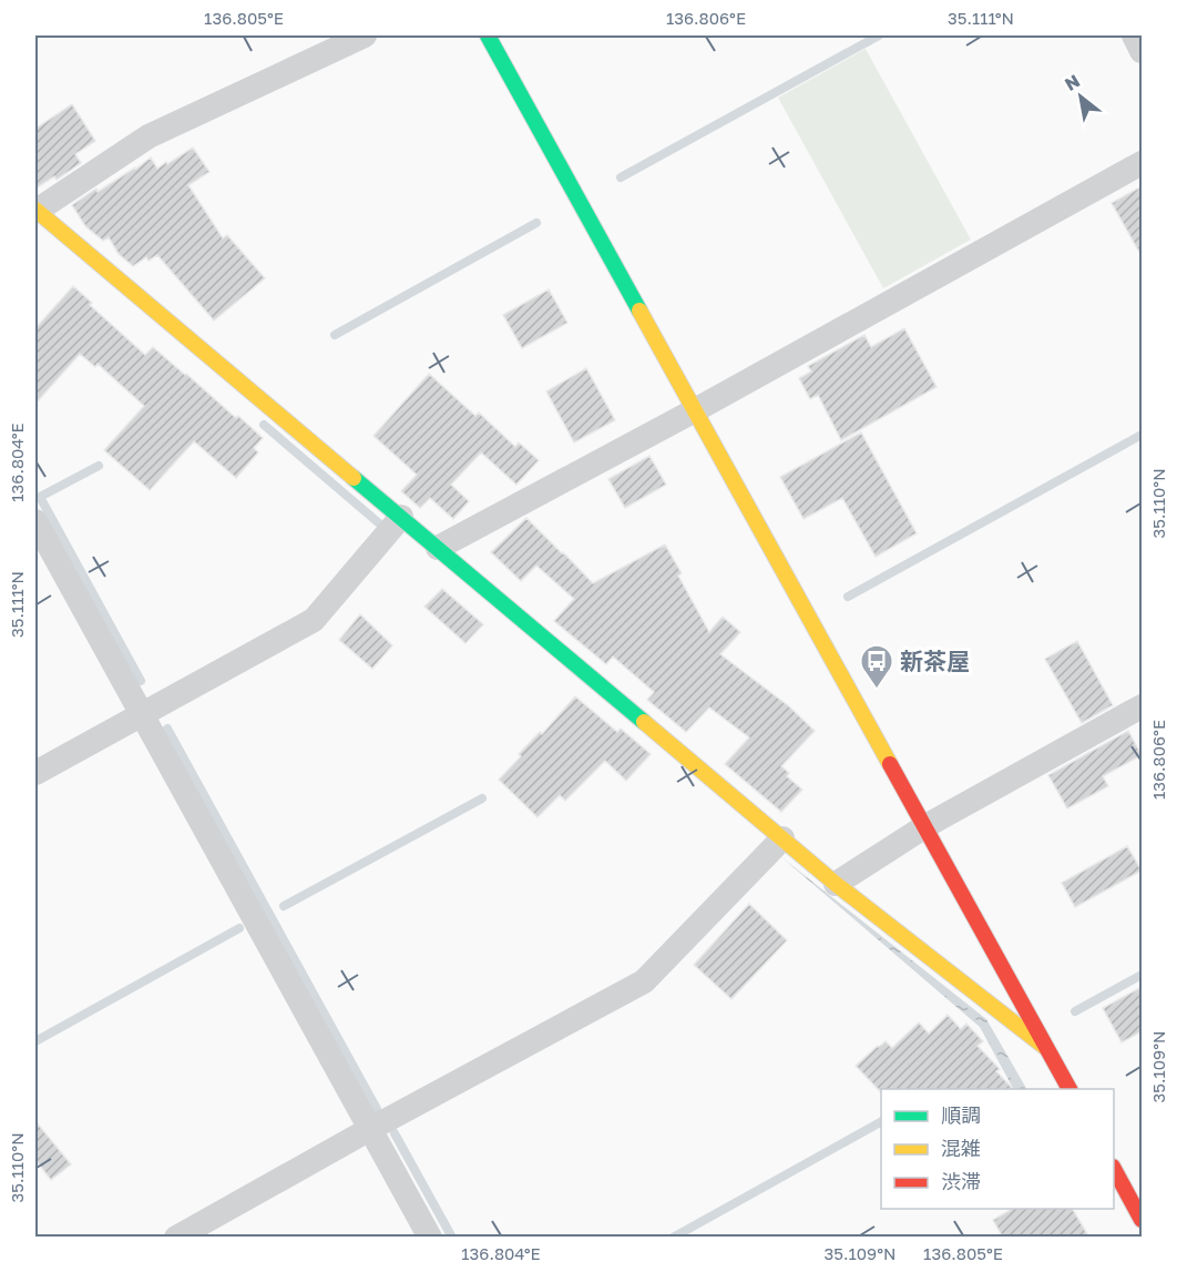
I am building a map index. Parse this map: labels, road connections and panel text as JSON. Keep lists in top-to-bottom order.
{
  "places": {
    "bus stop": ["新茶屋"]
  },
  "legend": ["順調", "混雑", "渋滞"],
  "north": "top left",
  "coordinates": [
    "136.805°E",
    "136.806°E",
    "35.111°N",
    "136.804°E",
    "35.110°N",
    "35.109°N"
  ]
}
